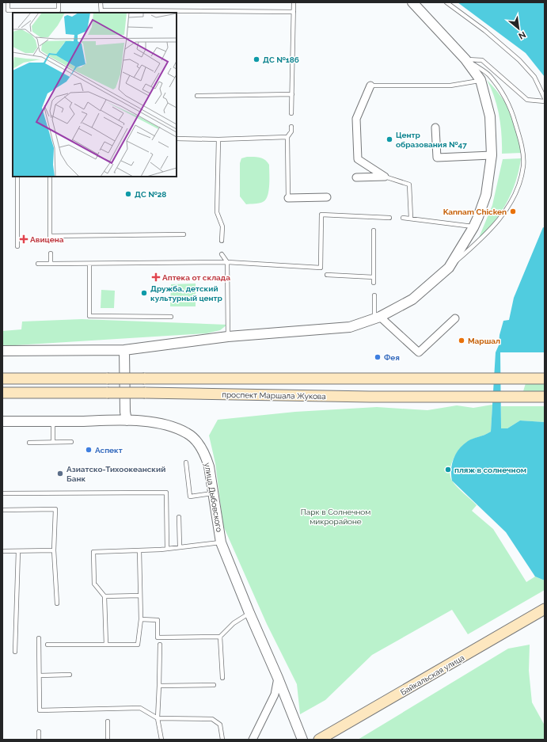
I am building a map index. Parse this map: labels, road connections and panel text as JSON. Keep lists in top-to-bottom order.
{
  "streets": {
    "main road": ["проспект Маршала Жукова", "Байкальская улица"],
    "street": ["улица Дыбовского"]
  },
  "parks": ["Парк в Солнечном микрорайоне"],
  "places": {
    "other": [
      "ДС №186",
      "Центр образования №47",
      "ДС №28",
      "Kannam Chicken",
      "Дружба, детский культурный центр",
      "Маршал",
      "Фея",
      "Аспект",
      "пляж в солнечном",
      "Азиатско-Тихоокеанский Банк"
    ],
    "health": ["Авицена", "Аптека от склада"]
  },
  "north": "bottom right"
}
